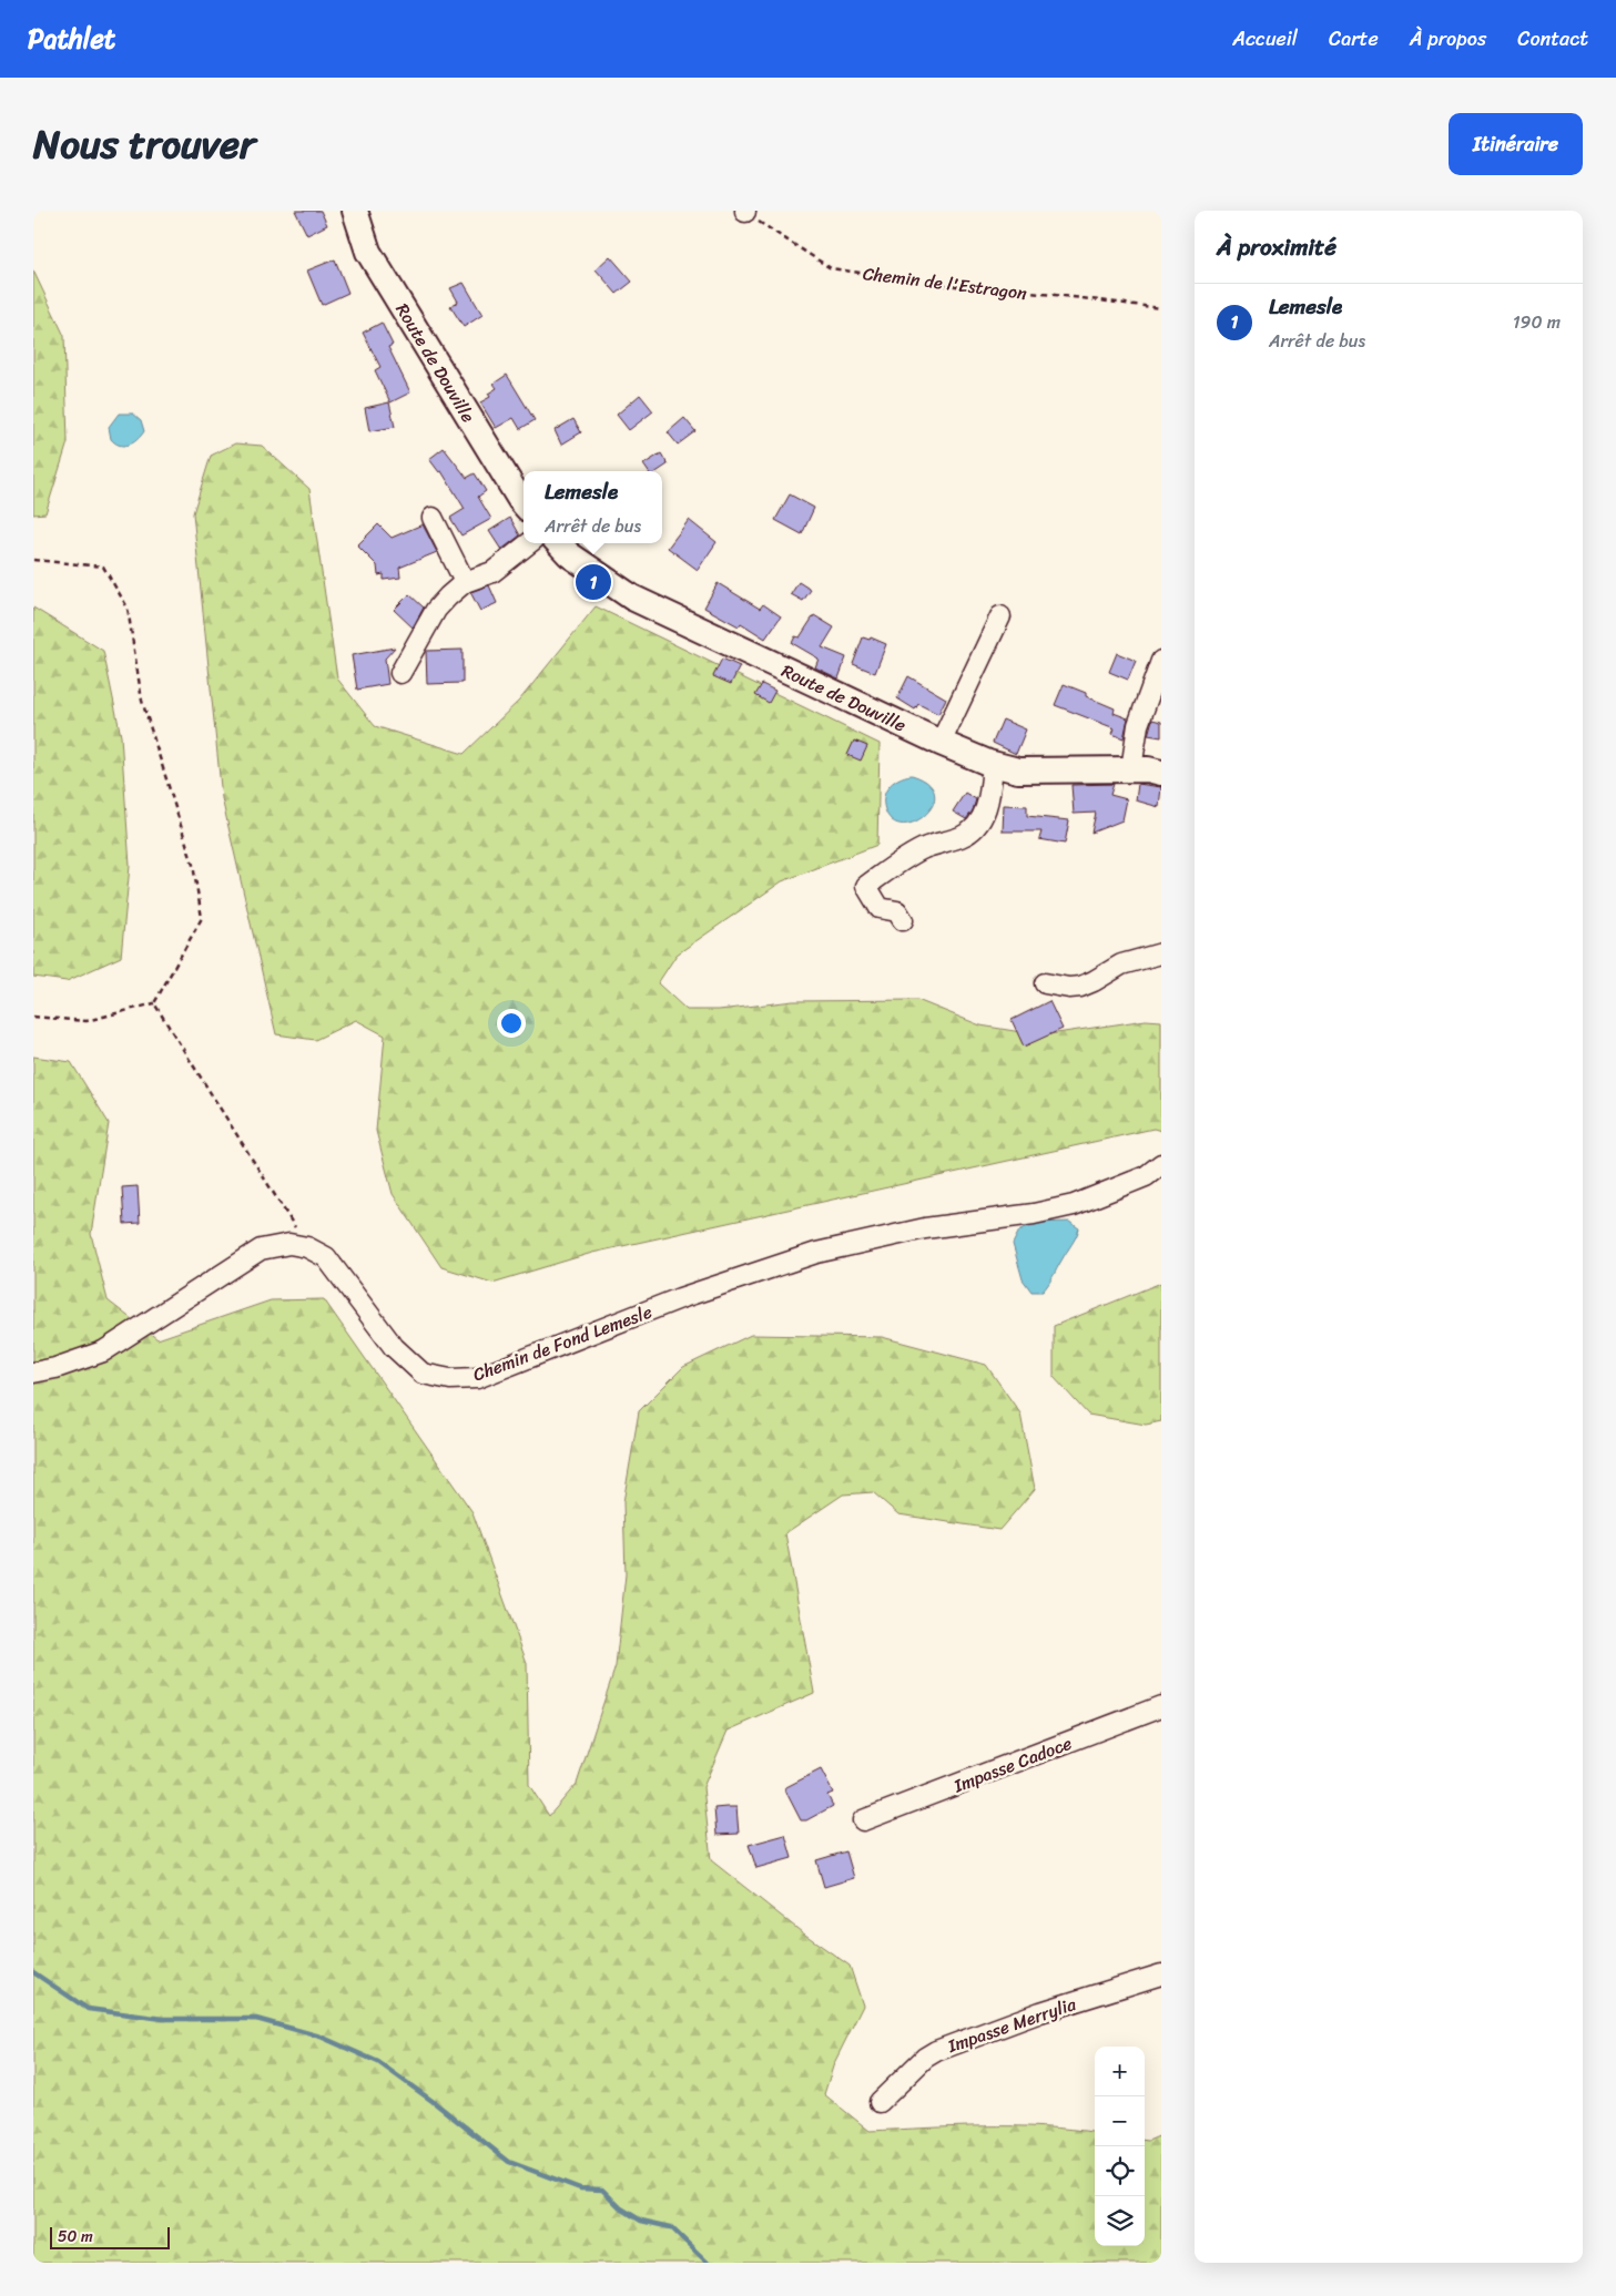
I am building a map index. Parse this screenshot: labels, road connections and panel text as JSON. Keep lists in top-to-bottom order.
{
  "streets": {
    "main road": ["Route de Douville"],
    "street": ["Chemin de Fond Lemesle", "Impasse Cadoce", "Impasse Merrylia"],
    "path": ["Chemin de l'Estragon"]
  },
  "scale_bar": "50 m",
  "page": {
    "header": "Pathlet",
    "nav": [
      "Accueil",
      "Carte",
      "À propos",
      "Contact"
    ],
    "title": "Nous trouver",
    "buttons": "Itinéraire",
    "heading": "À proximité",
    "list": [
      {
        "mark": "1",
        "name": "Lemesle",
        "note": "Arrêt de bus",
        "value": "190 m"
      }
    ],
    "popup": ["Lemesle", "Arrêt de bus"],
    "pins": "1",
    "map_buttons": ["+", "−"],
    "scale": "50 m"
  }
}
